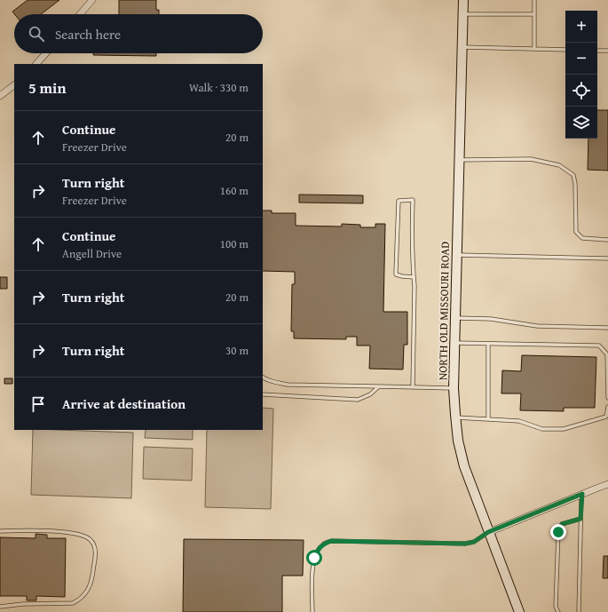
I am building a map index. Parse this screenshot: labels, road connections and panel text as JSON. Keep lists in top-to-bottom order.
{
  "streets": {
    "main road": ["NORTH OLD MISSOURI ROAD"]
  },
  "page": {
    "map_buttons": ["+", "−"],
    "search": "Search here",
    "heading": ["5 min", "Walk · 330 m"],
    "list": [
      ["Continue", "Freezer Drive", "20 m"],
      ["Turn right", "Freezer Drive", "160 m"],
      ["Continue", "Angell Drive", "100 m"],
      ["Turn right", "20 m"],
      ["Turn right", "30 m"],
      "Arrive at destination"
    ]
  }
}
